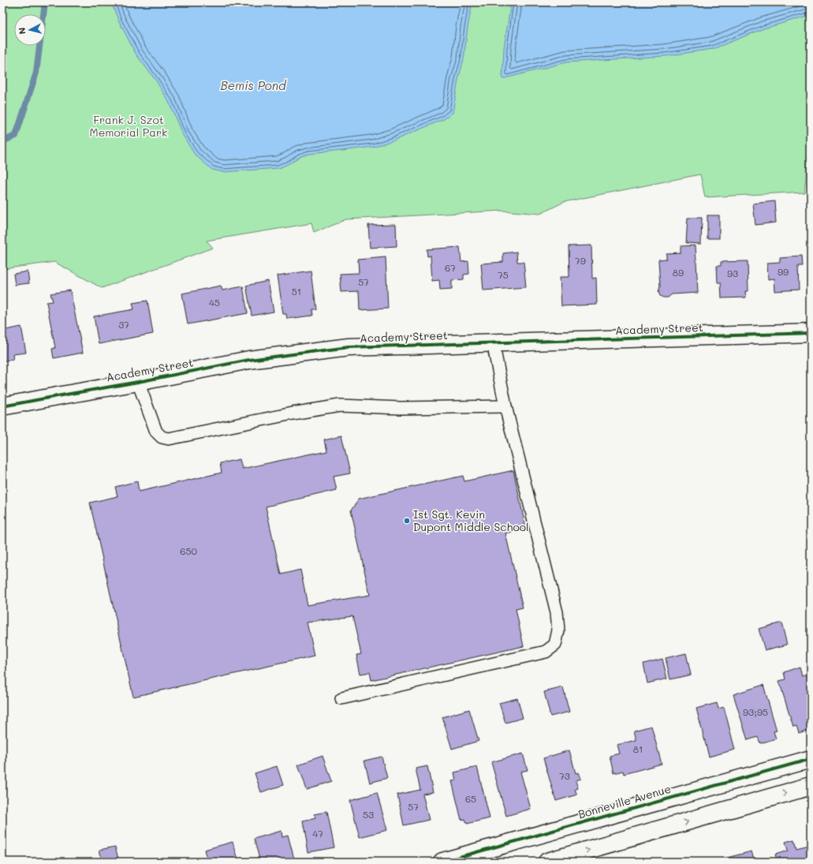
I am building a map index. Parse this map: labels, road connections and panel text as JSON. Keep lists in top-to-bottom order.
{
  "streets": {
    "street": ["Academy Street", "Bonneville Avenue"]
  },
  "water": ["Bemis Pond"],
  "parks": ["Frank J. Szot Memorial Park"],
  "places": ["Ist Sgt. Kevin Dupont Middle School"],
  "house_numbers": [
    "79",
    "67",
    "99",
    "89",
    "93",
    "75",
    "57",
    "51",
    "45",
    "37",
    "650",
    "93;95",
    "81",
    "73",
    "65",
    "57",
    "53",
    "47"
  ],
  "north": "left"
}
